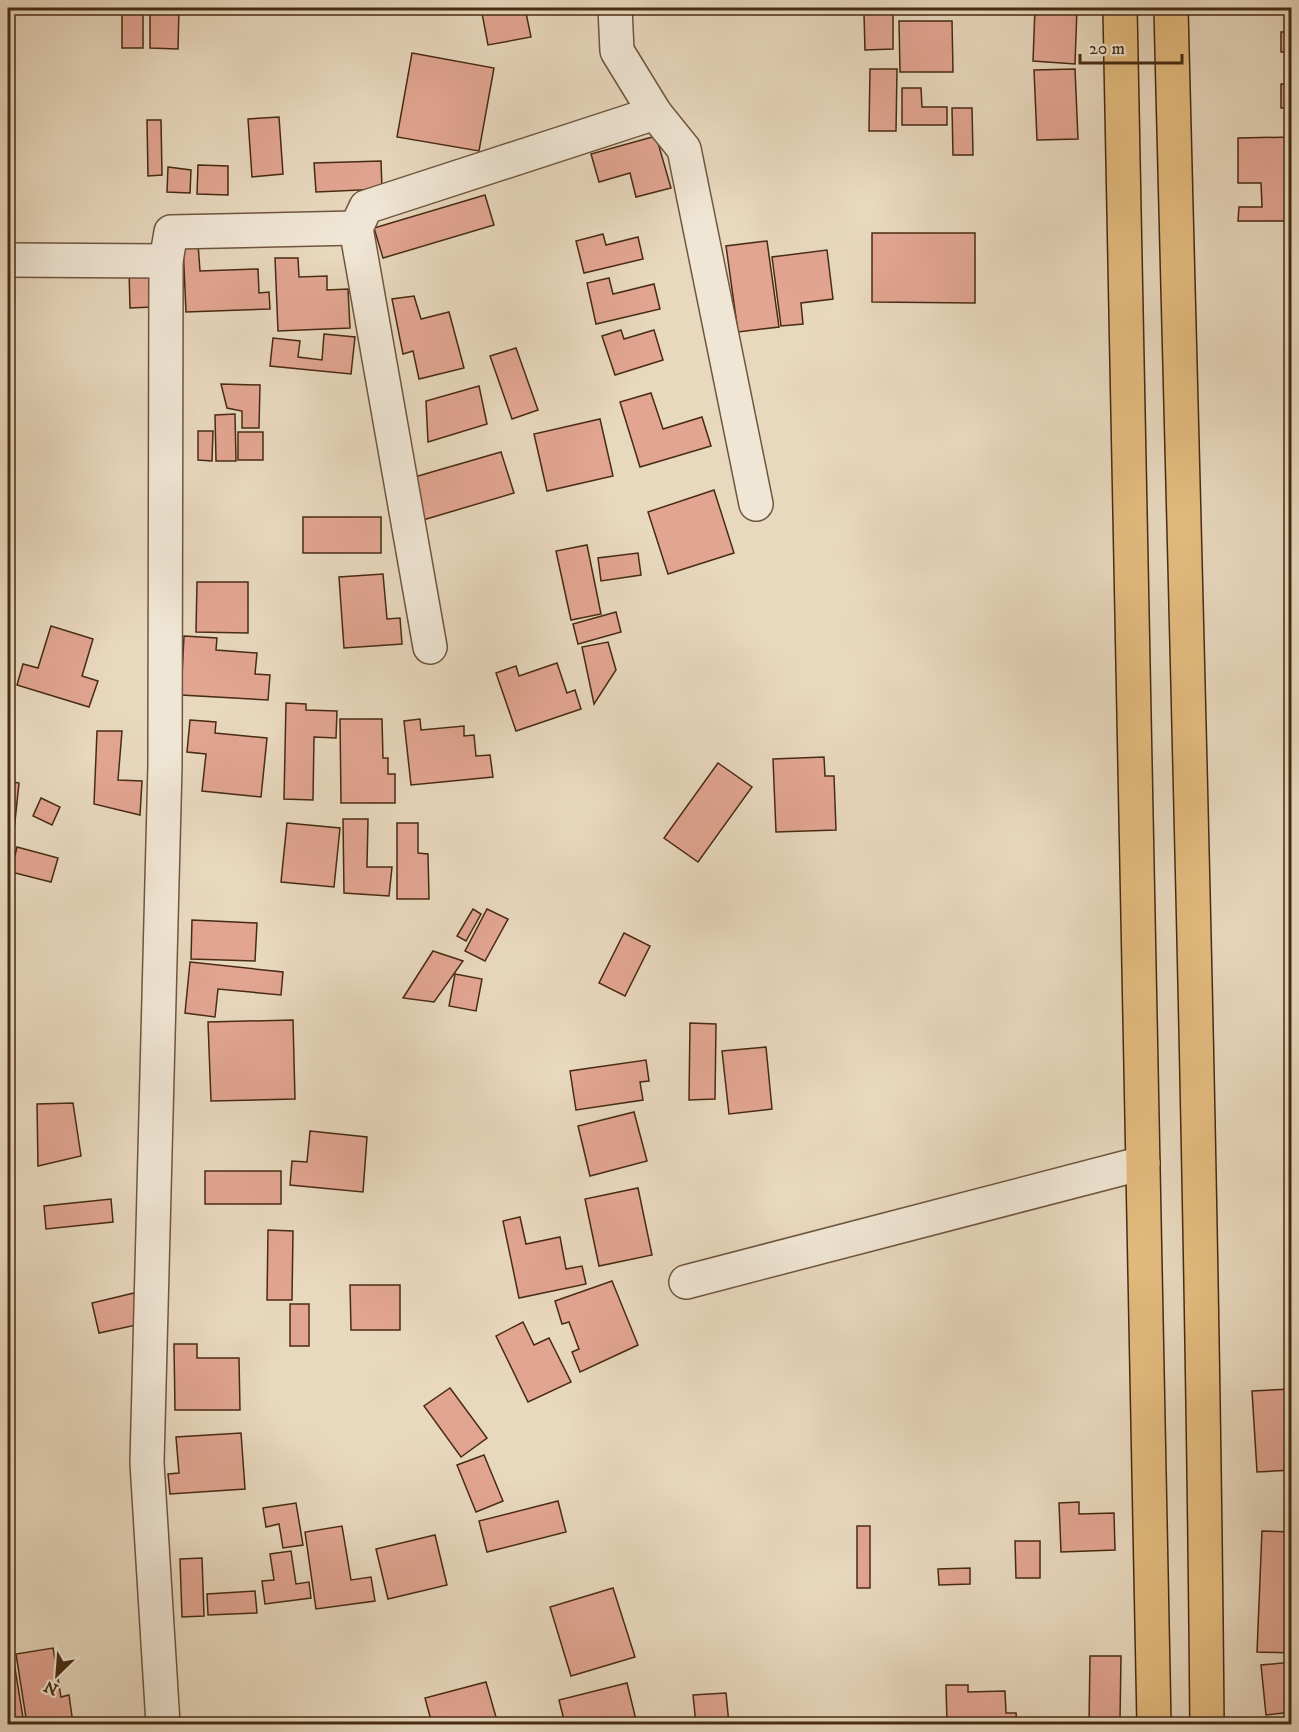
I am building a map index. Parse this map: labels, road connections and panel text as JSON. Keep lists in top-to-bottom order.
{
  "scale_bar": "20 m",
  "north": "bottom left"
}
